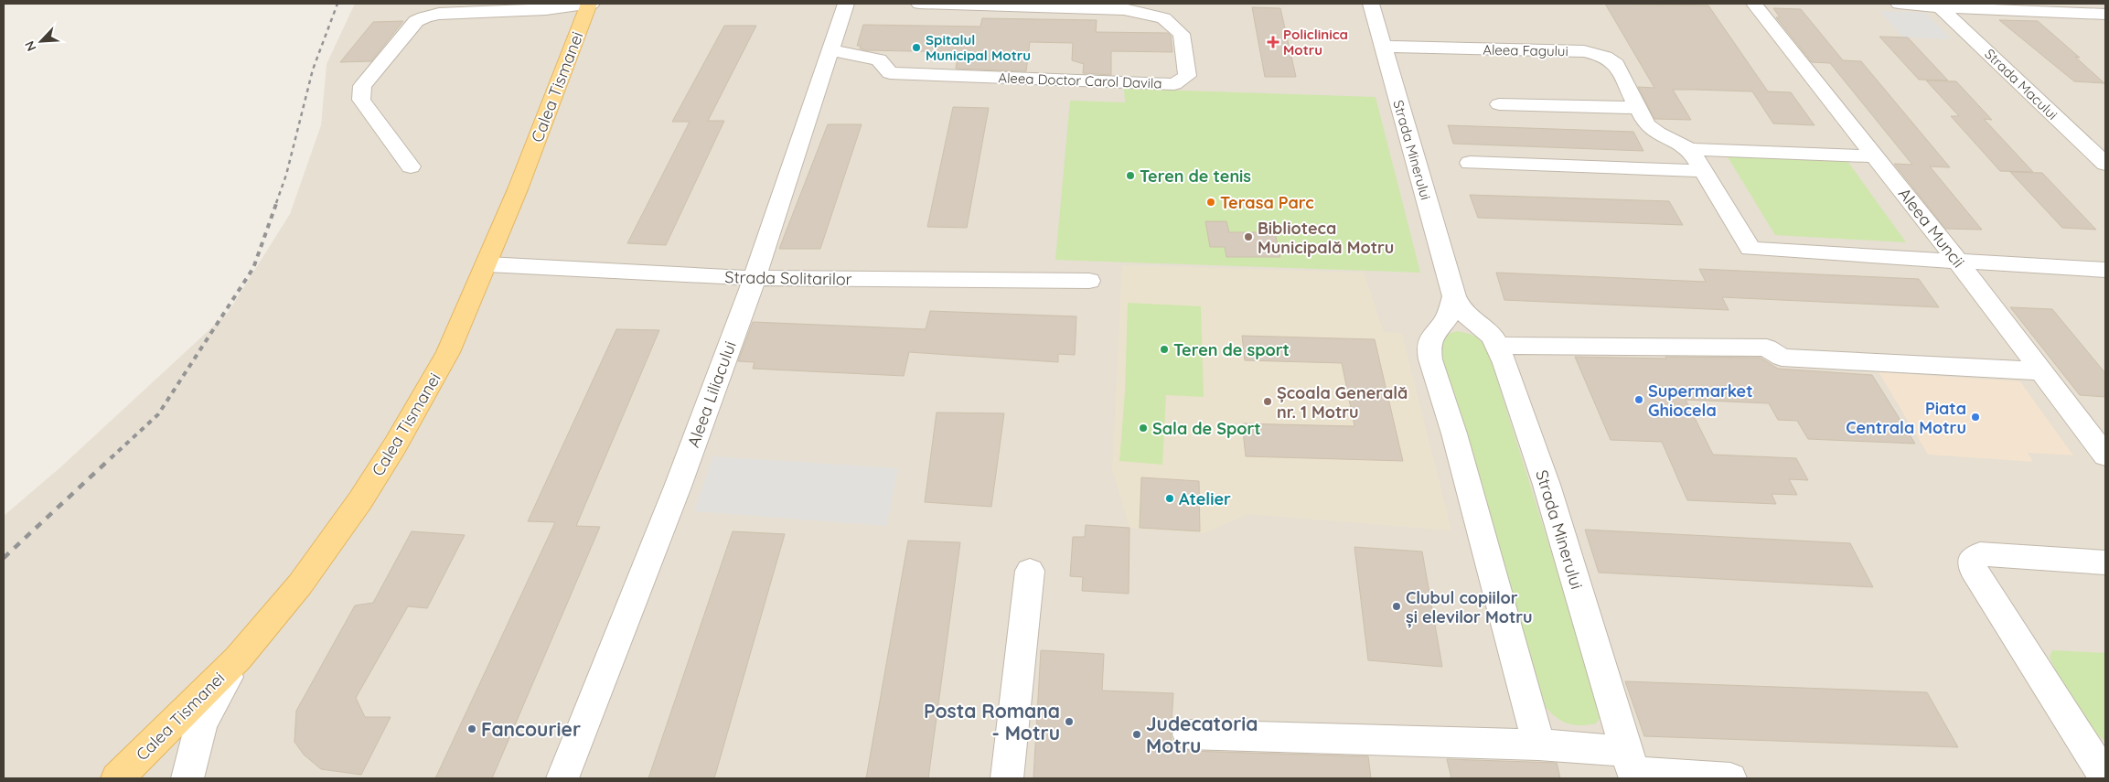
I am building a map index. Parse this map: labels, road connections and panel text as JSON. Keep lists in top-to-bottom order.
{
  "streets": {
    "main road": ["Calea Tismanei"],
    "street": [
      "Aleea Fagului",
      "Aleea Doctor Carol Davila",
      "Strada Macului",
      "Strada Minerului",
      "Aleea Muncii",
      "Strada Solitarilor",
      "Aleea Liliacului"
    ]
  },
  "crossings": [
    ["Aleea Fagului", "Strada Minerului"],
    ["Aleea Doctor Carol Davila", "Aleea Liliacului"],
    ["Calea Tismanei", "Strada Solitarilor"],
    ["Strada Solitarilor", "Aleea Liliacului"]
  ],
  "places": {
    "health": ["Policlinica Motru"],
    "other": [
      "Spitalul Municipal Motru",
      "Teren de tenis",
      "Terasa Parc",
      "Biblioteca Municipală Motru",
      "Teren de sport",
      "Supermarket Ghiocela",
      "Școala Generală nr. 1 Motru",
      "Piata Centrala Motru",
      "Sala de Sport",
      "Atelier",
      "Clubul copiilor și elevilor Motru",
      "Posta Romana - Motru",
      "Fancourier",
      "Judecatoria Motru"
    ]
  },
  "north": "bottom left"
}
